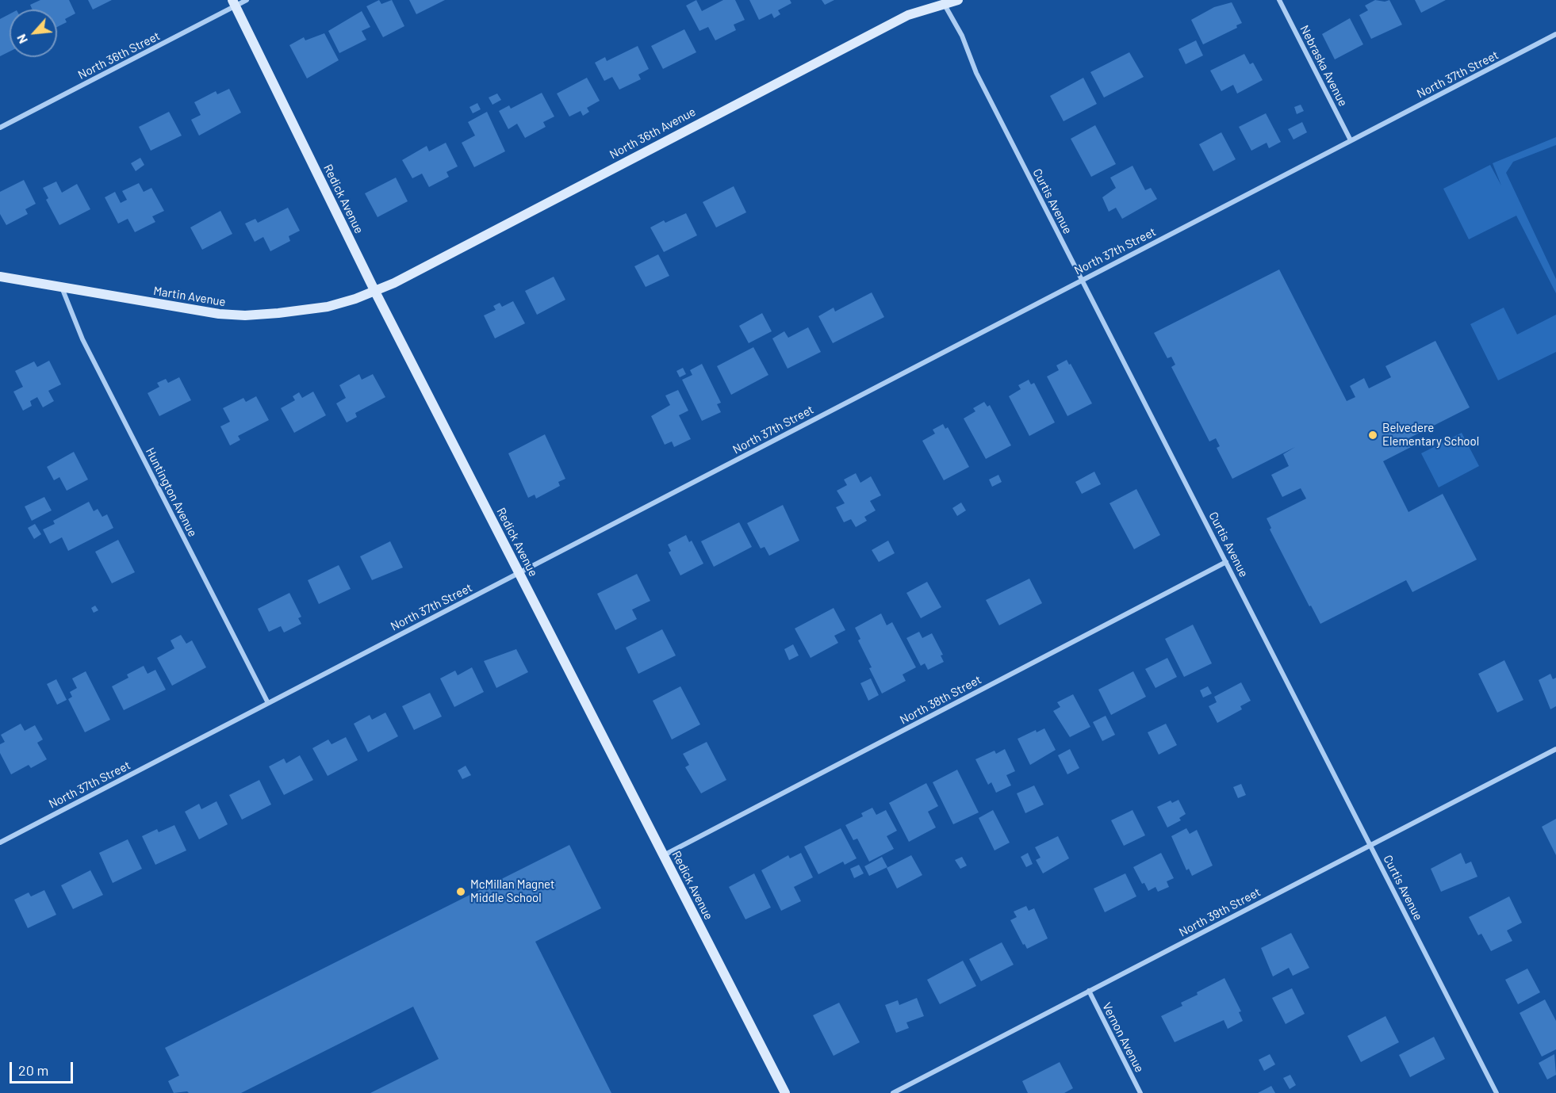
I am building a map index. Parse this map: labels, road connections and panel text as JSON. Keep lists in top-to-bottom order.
{
  "streets": {
    "street": [
      "North 36th Street",
      "Nebraska Avenue",
      "North 37th Street",
      "North 36th Avenue",
      "Redick Avenue",
      "Curtis Avenue",
      "Martin Avenue",
      "Huntington Avenue",
      "North 38th Street",
      "North 39th Street",
      "Vernon Avenue"
    ]
  },
  "crossings": [
    ["North 36th Street", "Redick Avenue"],
    ["Nebraska Avenue", "North 37th Street"],
    ["North 37th Street", "Redick Avenue"],
    ["North 37th Street", "Curtis Avenue"],
    ["North 37th Street", "Huntington Avenue"],
    ["North 36th Avenue", "Redick Avenue"],
    ["North 36th Avenue", "Curtis Avenue"],
    ["North 36th Avenue", "Martin Avenue"],
    ["Redick Avenue", "Martin Avenue"],
    ["Redick Avenue", "North 38th Street"],
    ["Curtis Avenue", "North 38th Street"],
    ["Curtis Avenue", "North 39th Street"],
    ["Martin Avenue", "Huntington Avenue"],
    ["North 39th Street", "Vernon Avenue"]
  ],
  "places": ["Belvedere Elementary School", "McMillan Magnet Middle School"],
  "scale_bar": "20 m",
  "north": "bottom left"
}
